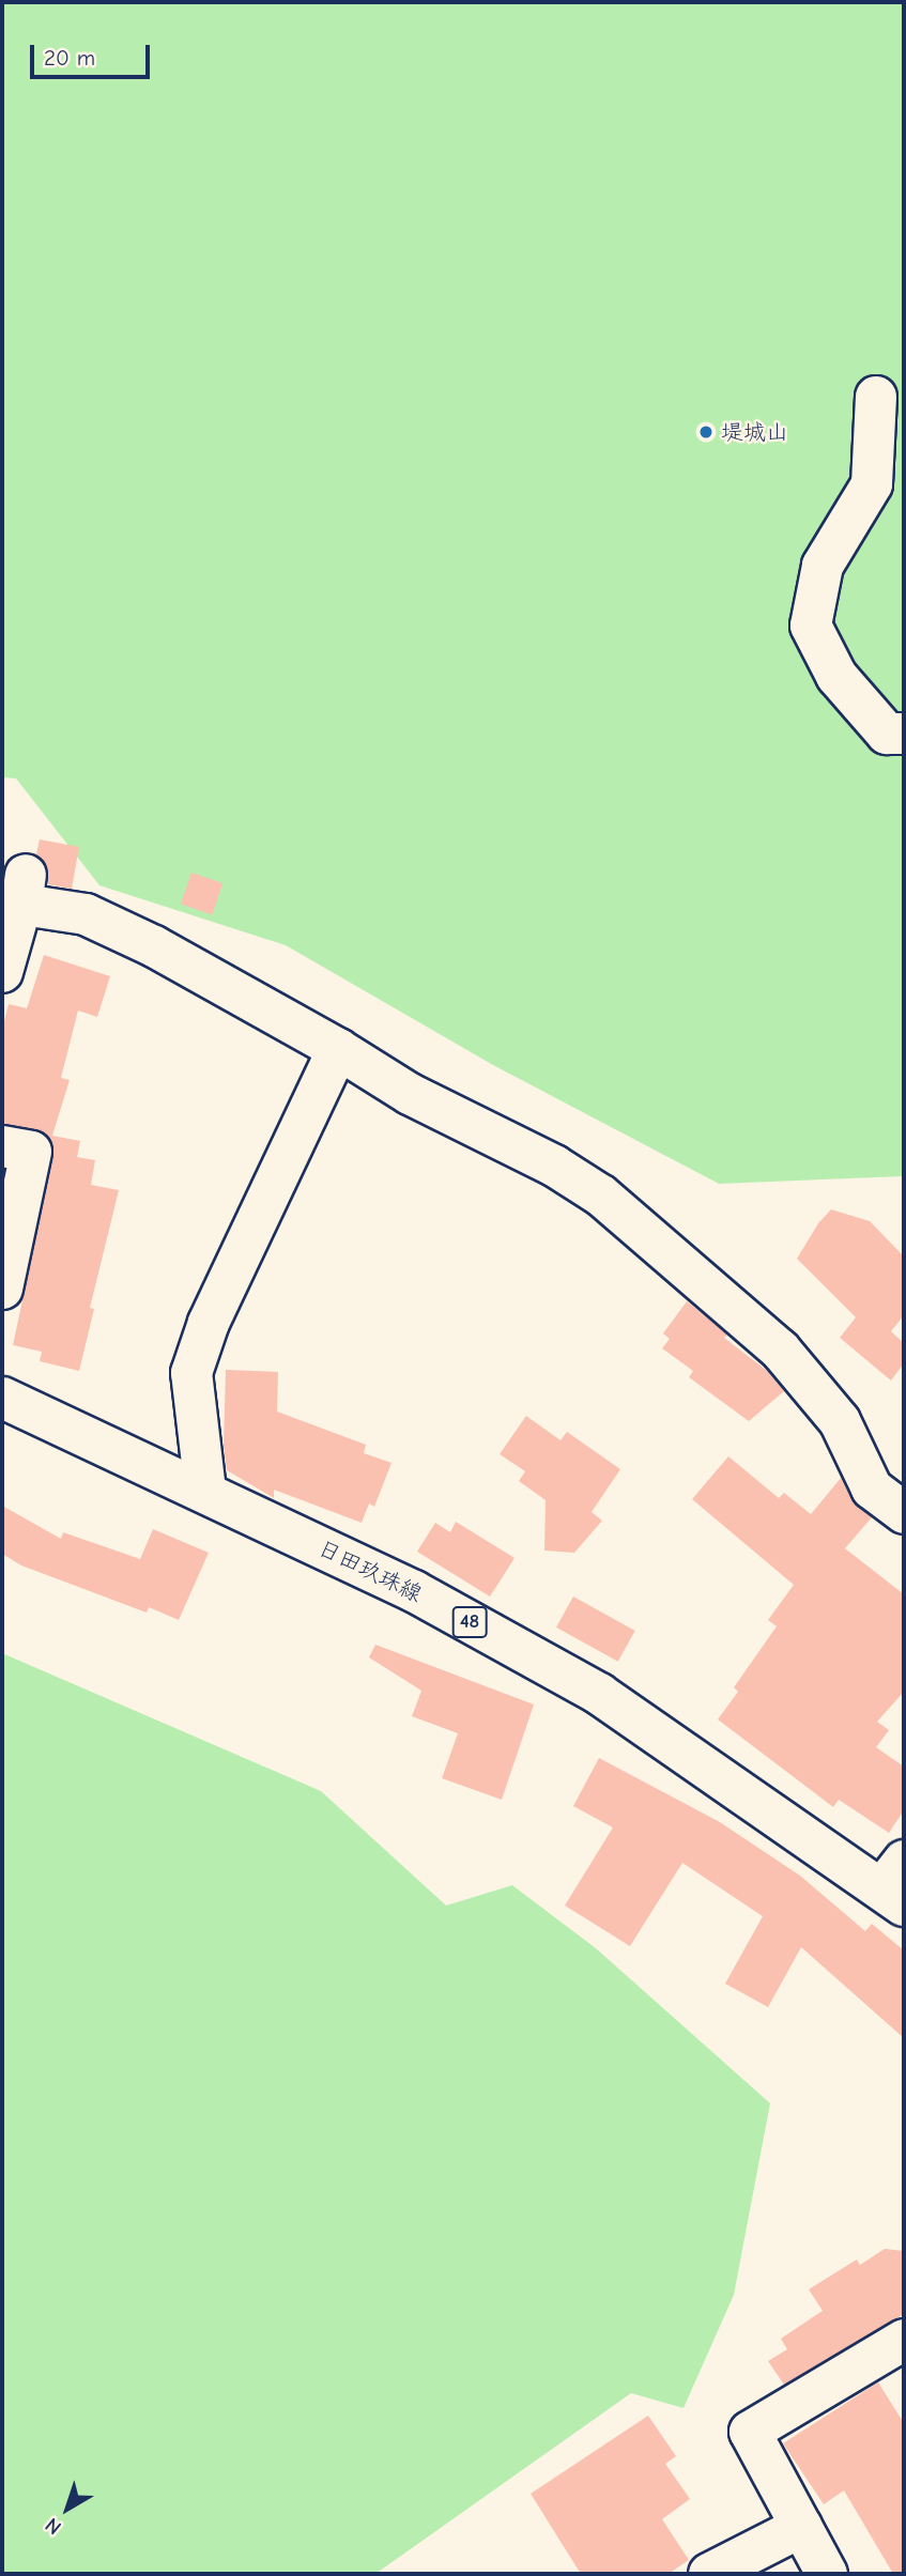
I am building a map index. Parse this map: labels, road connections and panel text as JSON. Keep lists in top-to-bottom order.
{
  "streets": {
    "street": ["日田玖珠線", "48"]
  },
  "places": ["堤城山"],
  "scale_bar": "20 m",
  "north": "bottom left"
}
